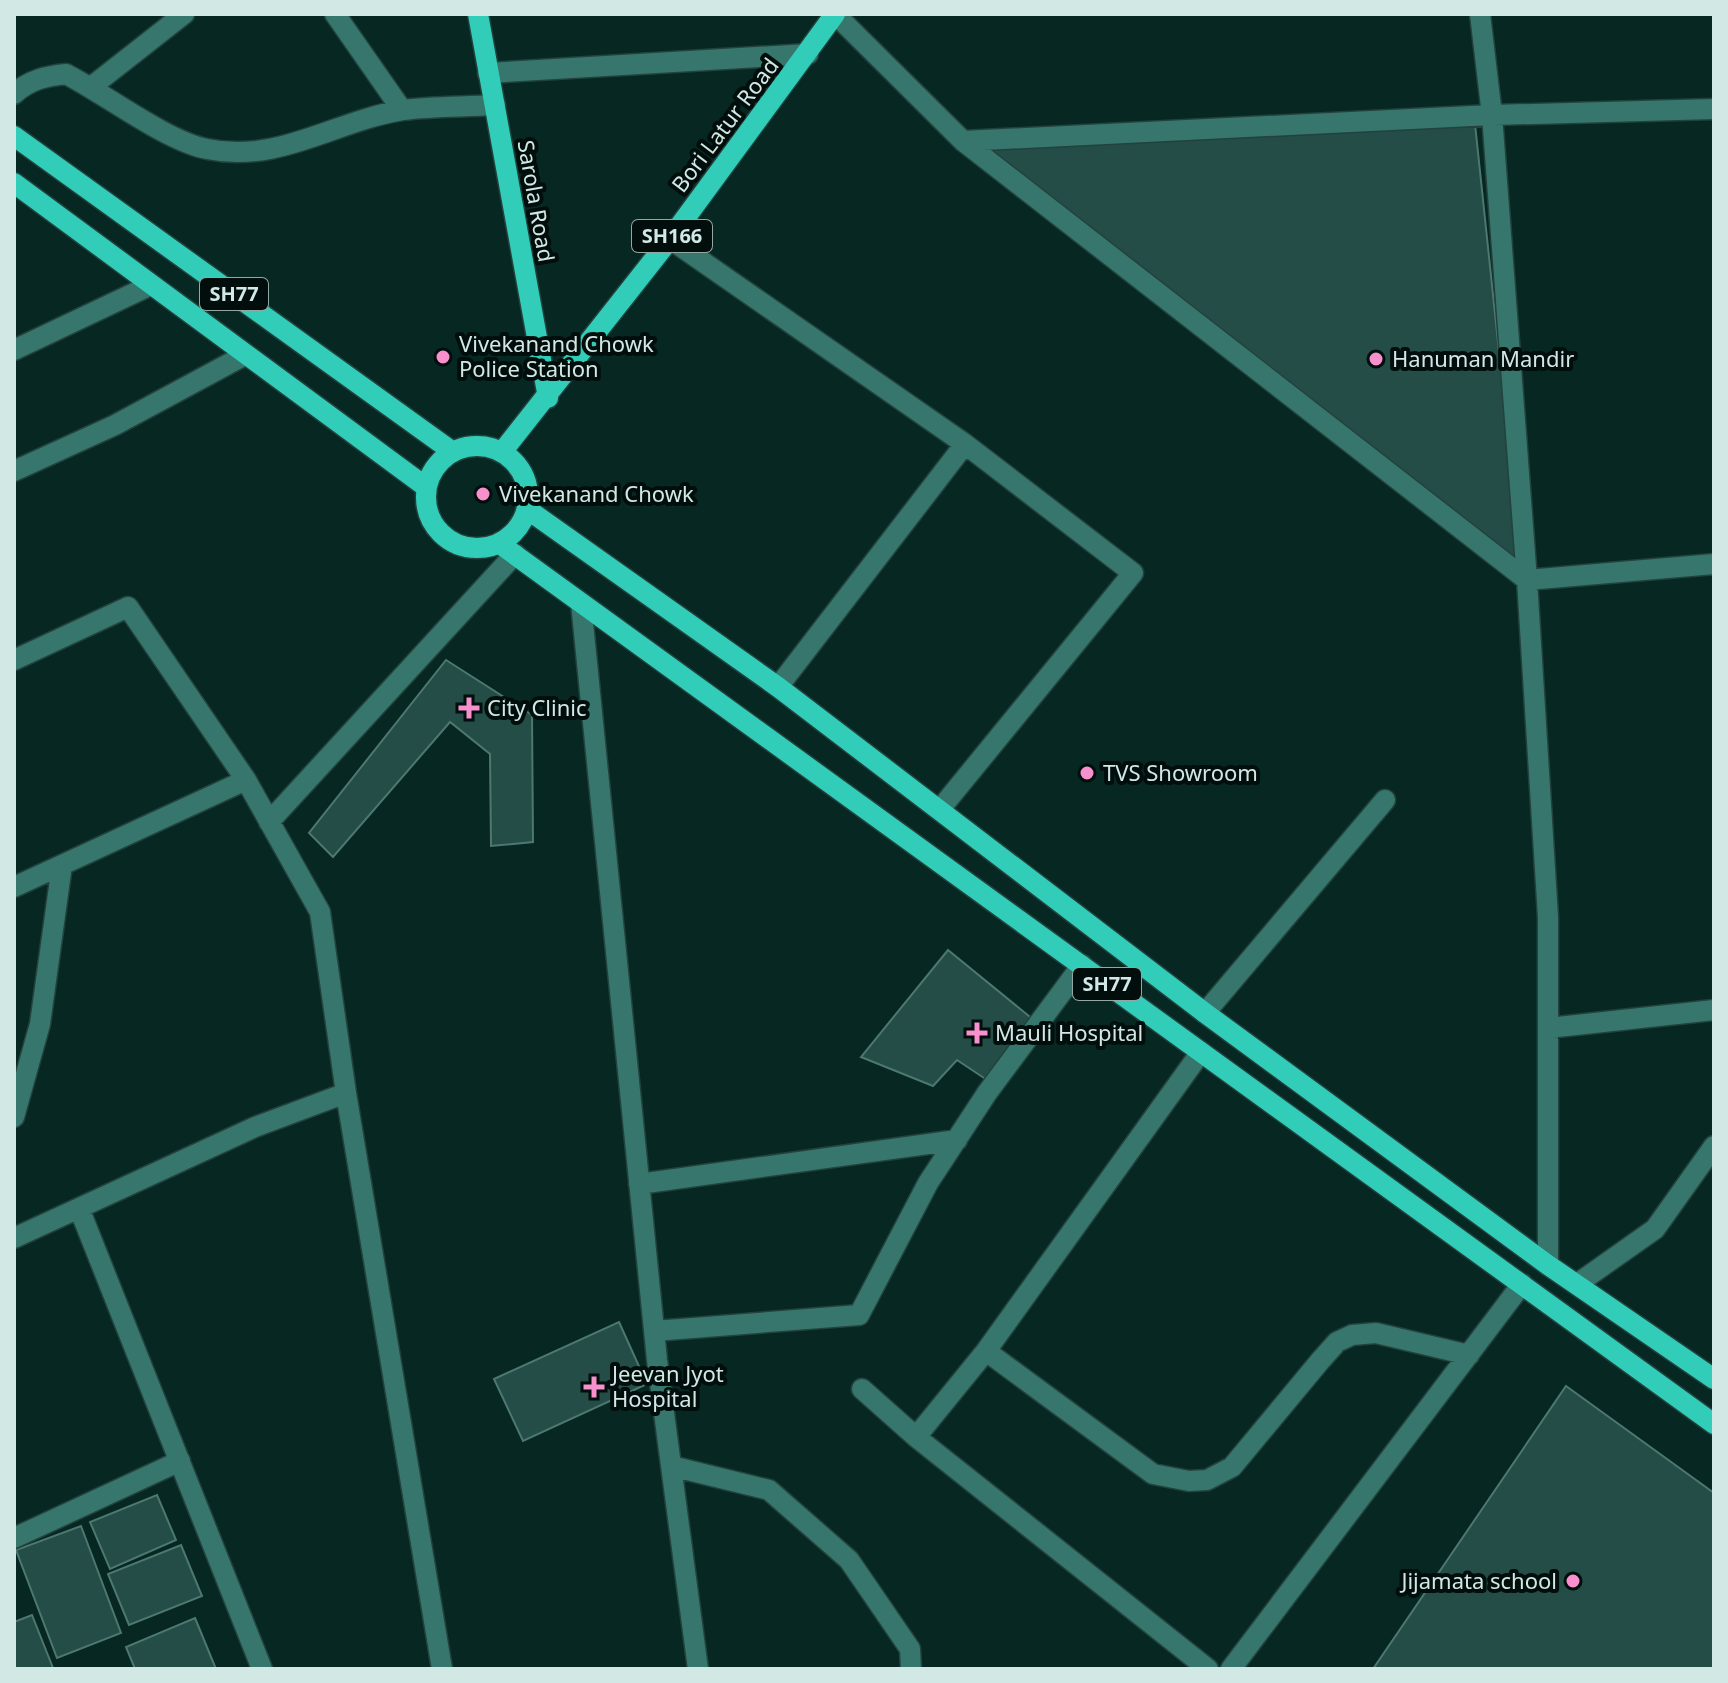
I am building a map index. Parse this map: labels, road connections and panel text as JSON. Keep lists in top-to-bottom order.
{
  "streets": {
    "main road": [
      "Bori Latur Road",
      "Sarola Road",
      "SH166",
      "SH77"
    ]
  },
  "crossings": [
    ["Bori Latur Road", "Sarola Road"],
    ["Bori Latur Road", "SH77"]
  ],
  "places": {
    "other": [
      "Vivekanand Chowk Police Station",
      "Hanuman Mandir",
      "Vivekanand Chowk",
      "TVS Showroom",
      "Jijamata school"
    ],
    "health": ["City Clinic", "Mauli Hospital", "Jeevan Jyot Hospital"]
  }
}
